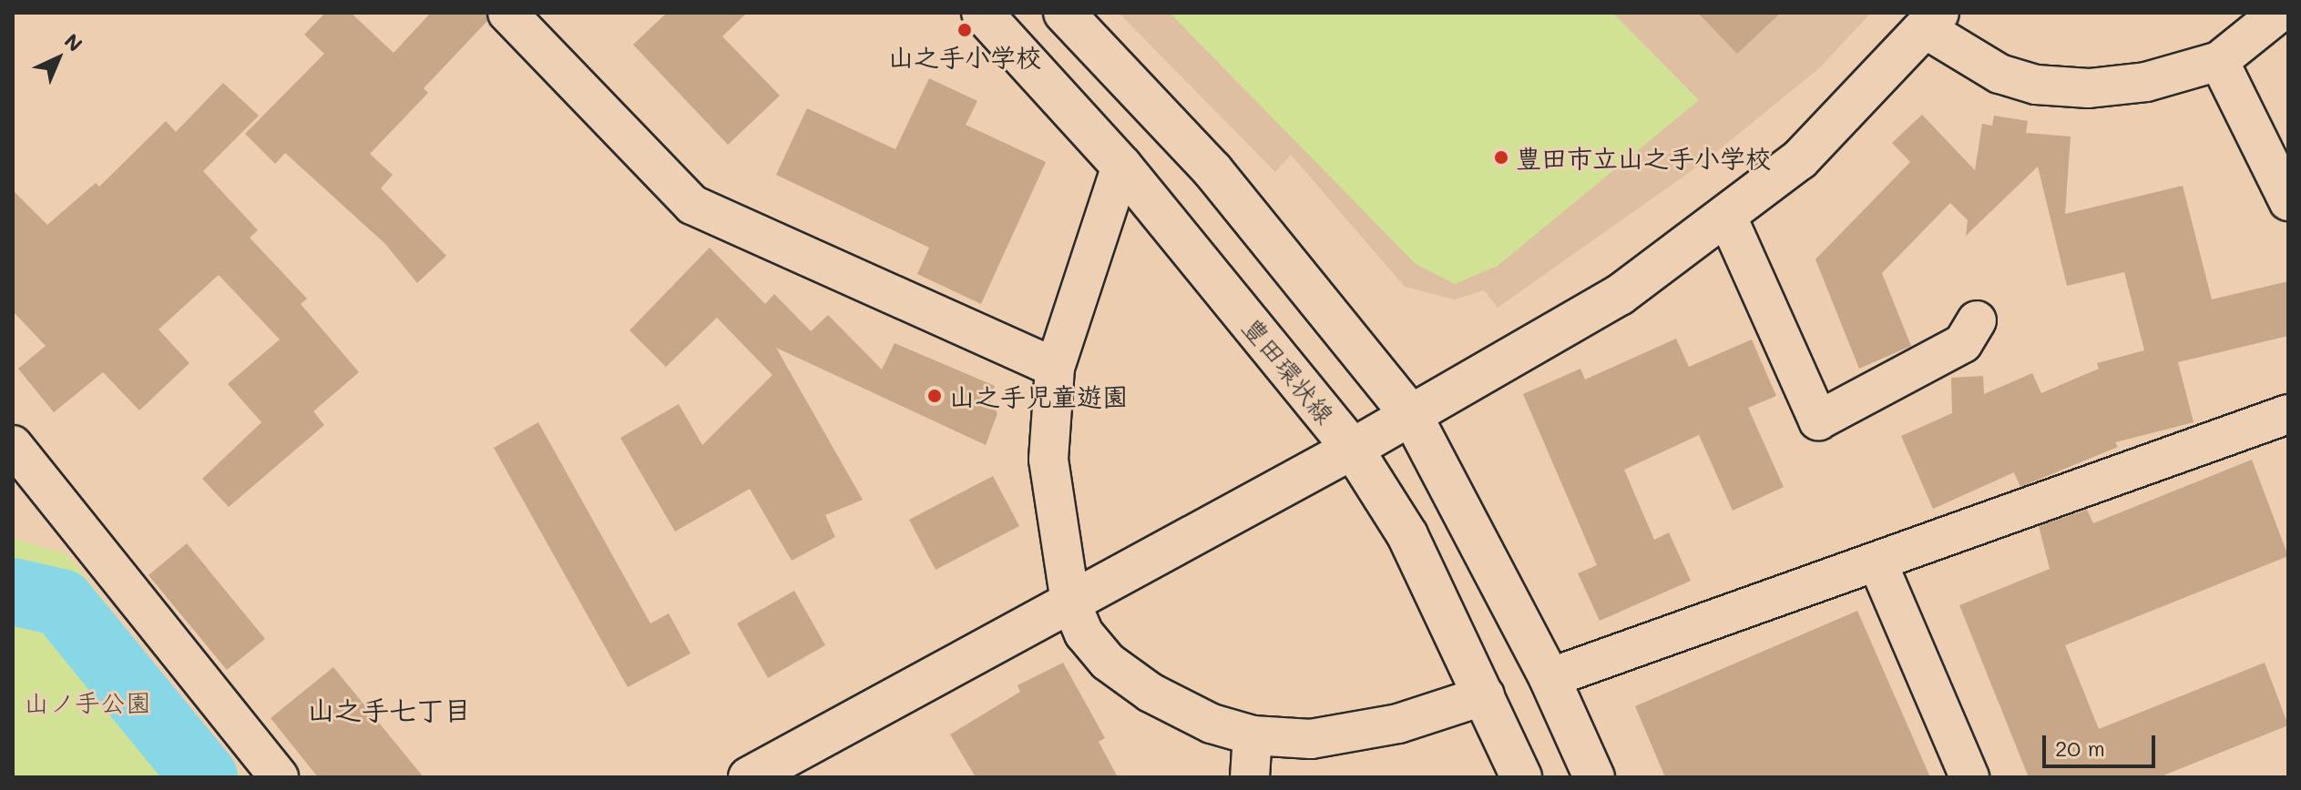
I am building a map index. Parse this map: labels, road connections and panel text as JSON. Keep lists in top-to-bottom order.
{
  "streets": {
    "main road": ["豊田環状線"]
  },
  "districts": ["山之手七丁目"],
  "parks": ["山ノ手公園"],
  "places": ["山之手小学校", "豊田市立山之手小学校", "山之手児童遊園"],
  "scale_bar": "20 m",
  "north": "top right"
}
